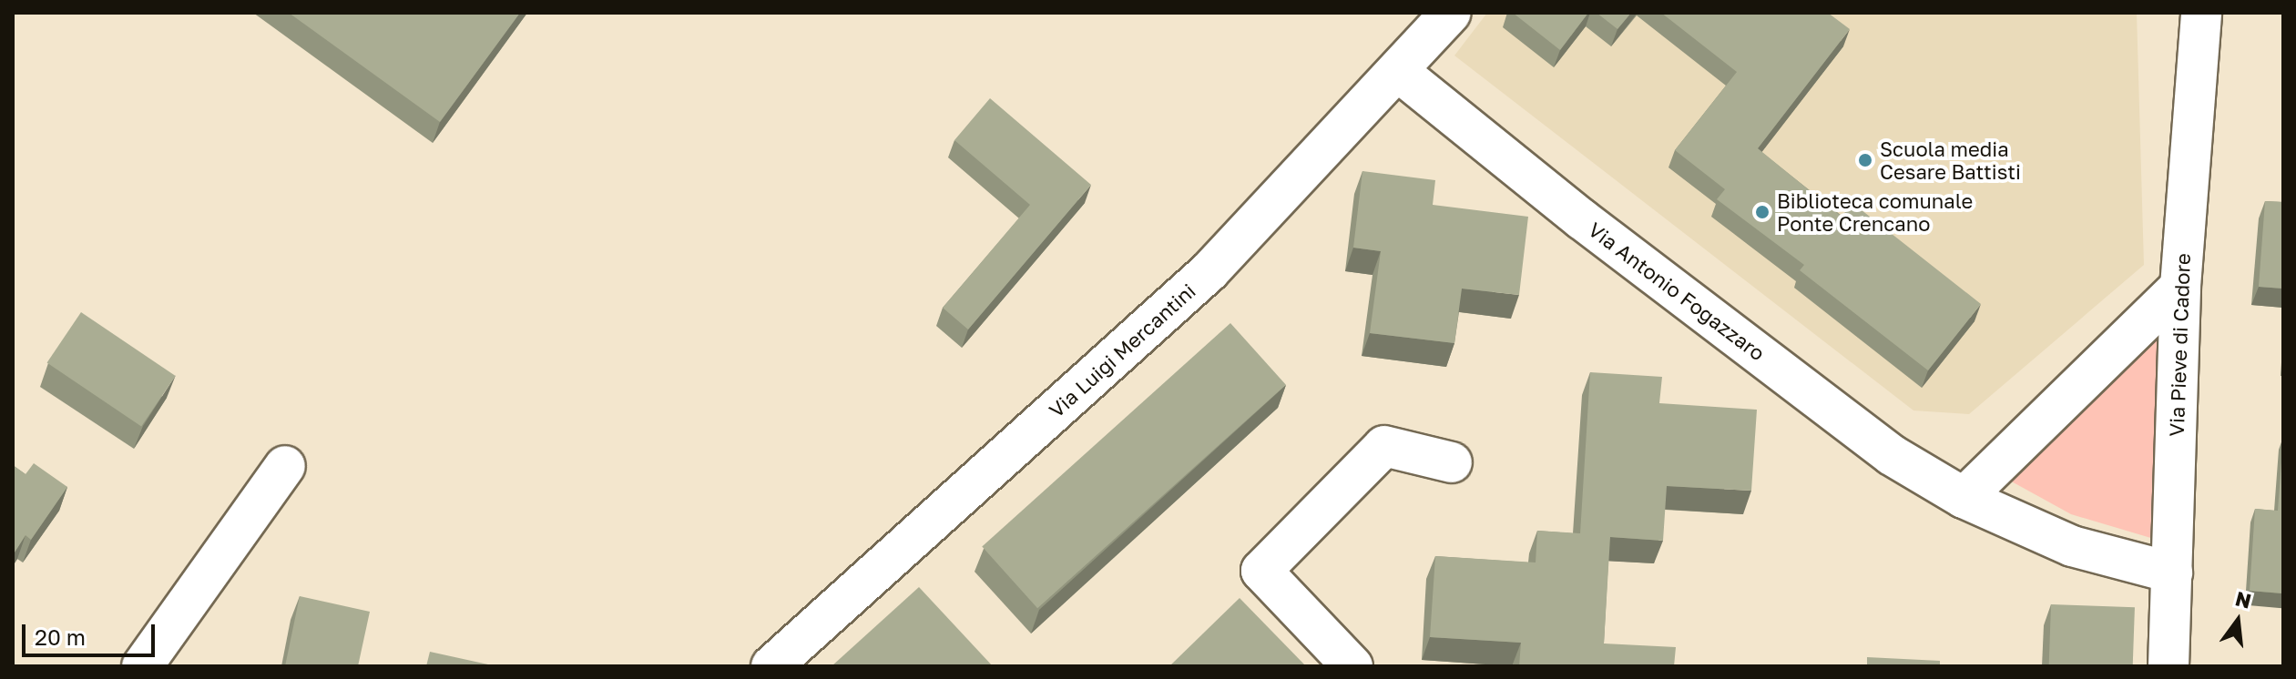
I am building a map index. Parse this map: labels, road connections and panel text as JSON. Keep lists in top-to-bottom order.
{
  "streets": {
    "street": ["Via Antonio Fogazzaro", "Via Pieve di Cadore", "Via Luigi Mercantini"]
  },
  "crossings": [
    ["Via Antonio Fogazzaro", "Via Pieve di Cadore"],
    ["Via Antonio Fogazzaro", "Via Luigi Mercantini"]
  ],
  "places": ["Scuola media Cesare Battisti", "Biblioteca comunale Ponte Crencano"],
  "scale_bar": "20 m",
  "north": "top"
}
